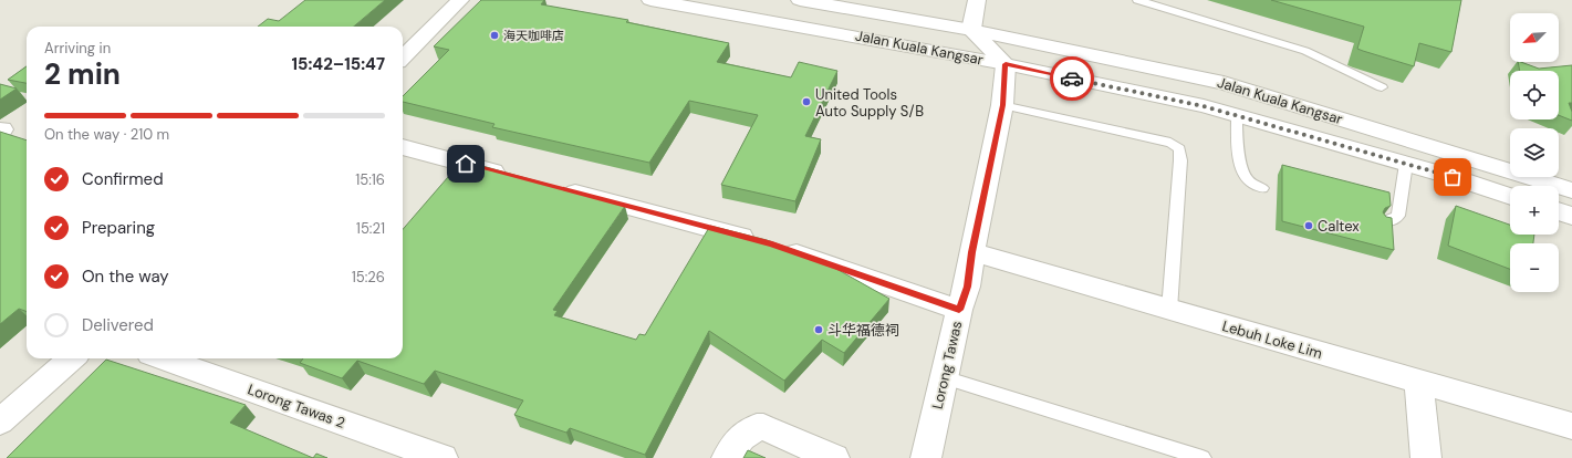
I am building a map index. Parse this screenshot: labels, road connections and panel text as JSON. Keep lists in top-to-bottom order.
{
  "streets": {
    "main road": [
      "Jalan Kuala Kangsar",
      "Lebuh Loke Lim",
      "Lorong Tawas",
      "Lorong Tawas 2"
    ]
  },
  "crossings": [
    ["Jalan Kuala Kangsar", "Lorong Tawas"],
    ["Lebuh Loke Lim", "Lorong Tawas"]
  ],
  "places": [
    "海天咖啡店",
    "United Tools Auto Supply S/B",
    "Caltex",
    "斗华福德祠"
  ],
  "north": "bottom left",
  "page": {
    "map_buttons": ["+", "−"],
    "heading": ["2 min", "Arriving in", "15:42–15:47"],
    "bar": "On the way · 210 m",
    "list": [
      ["Confirmed", "15:16"],
      ["Preparing", "15:21"],
      ["On the way", "15:26"],
      "Delivered"
    ]
  }
}
